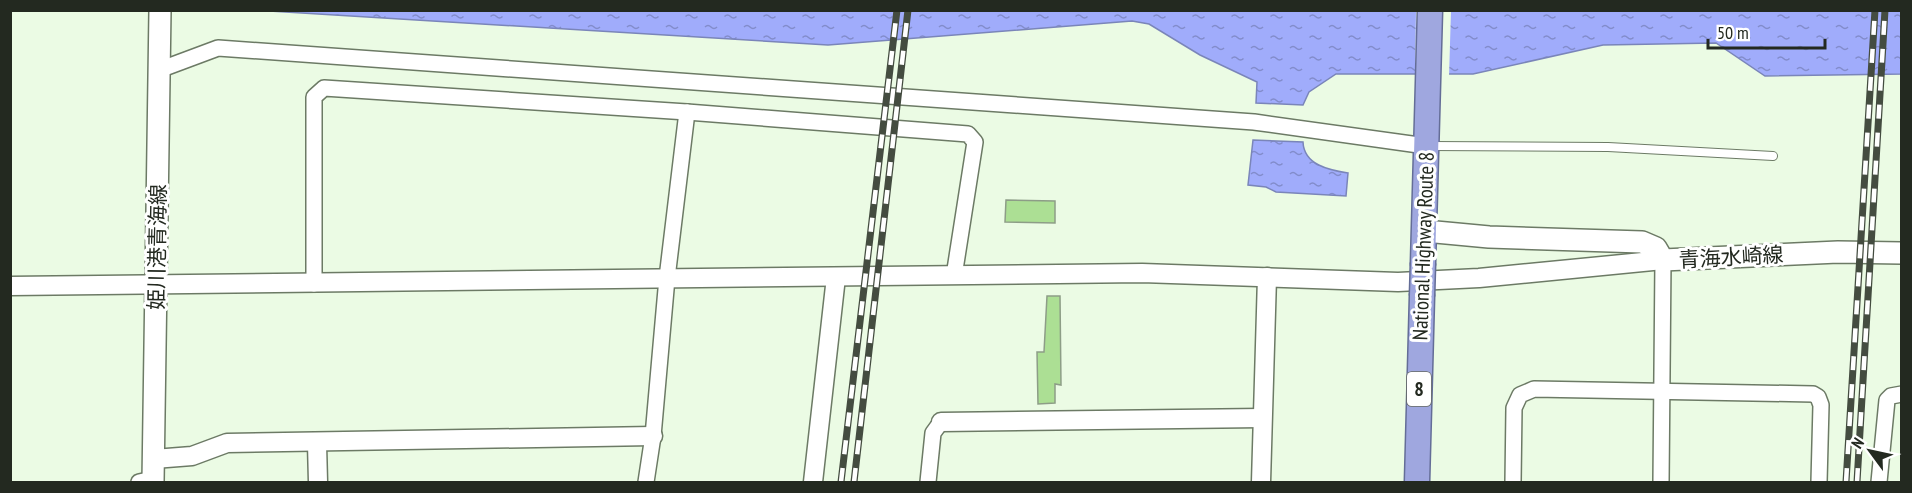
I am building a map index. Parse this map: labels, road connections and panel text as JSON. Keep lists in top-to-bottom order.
{
  "streets": {
    "highway": ["National Highway Route 8", "8"],
    "main road": ["姫川港青海線", "青海水崎線"]
  },
  "crossings": [
    ["National Highway Route 8", "青海水崎線"]
  ],
  "scale_bar": "50 m",
  "north": "top left"
}
